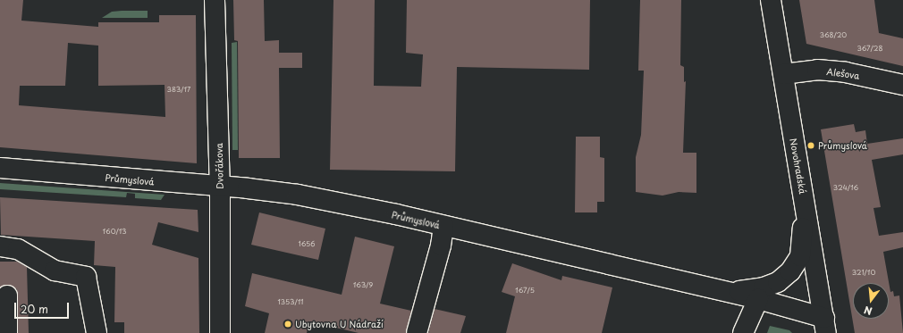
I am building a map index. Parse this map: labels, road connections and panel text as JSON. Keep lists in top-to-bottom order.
{
  "streets": {
    "street": [
      "Alešova",
      "Dvořákova",
      "Novohradská",
      "Průmyslová"
    ]
  },
  "crossings": [
    ["Alešova", "Novohradská"],
    ["Dvořákova", "Průmyslová"],
    ["Novohradská", "Průmyslová"]
  ],
  "places": ["Průmyslová", "Ubytovna U Nádraží"],
  "house_numbers": [
    "368/20",
    "367/28",
    "383/17",
    "324/16",
    "160/13",
    "1656",
    "321/10",
    "163/9",
    "167/5",
    "1353/11"
  ],
  "scale_bar": "20 m",
  "north": "bottom"
}
